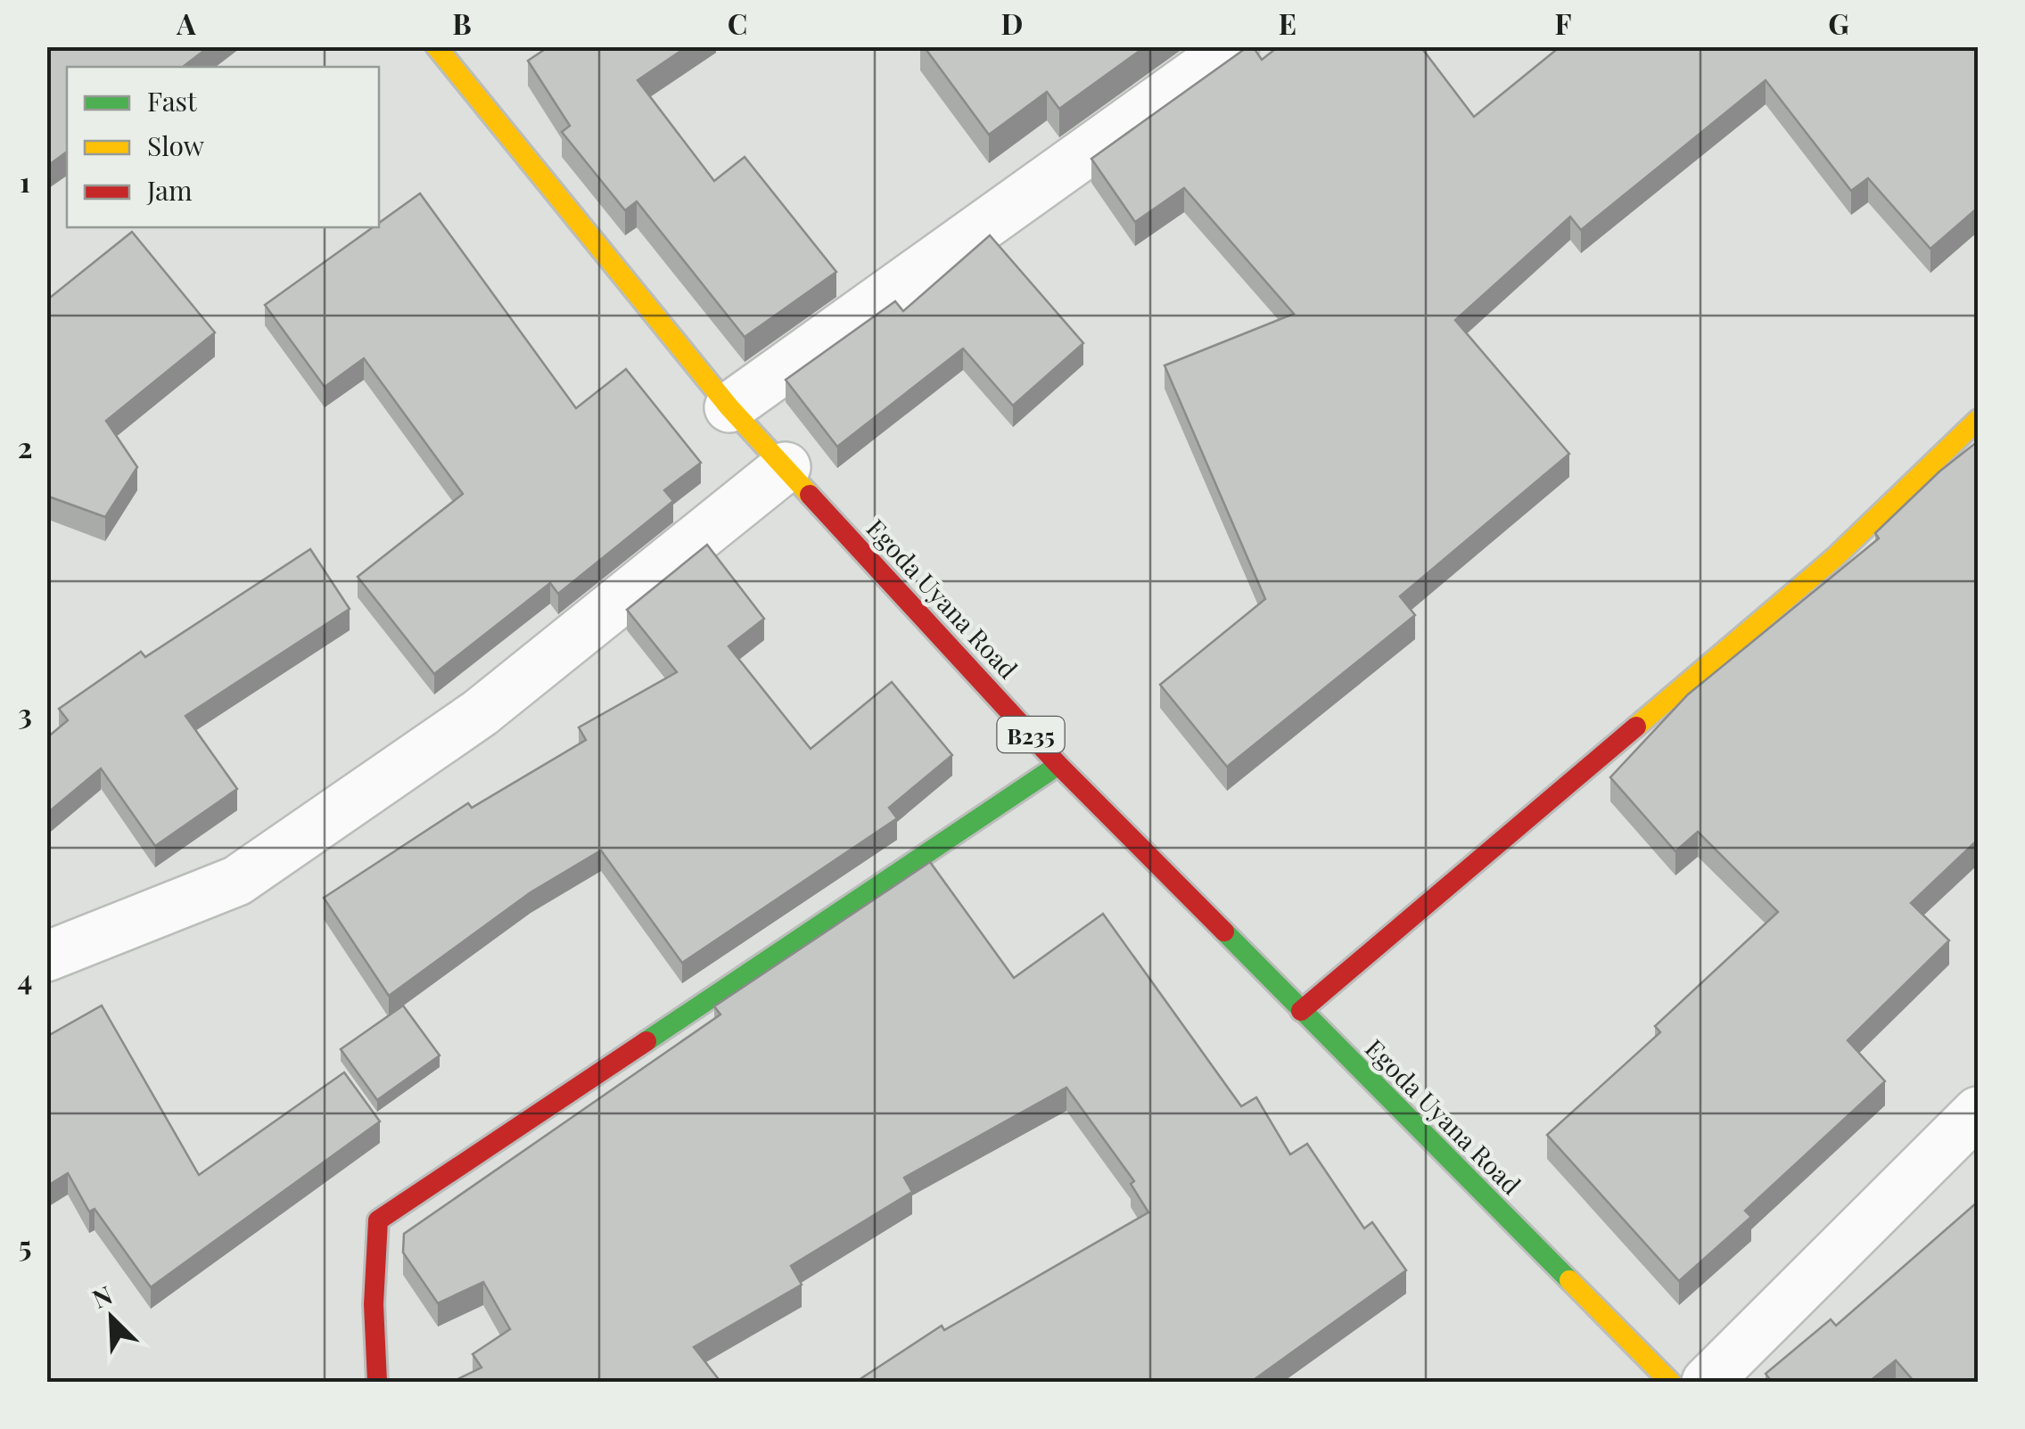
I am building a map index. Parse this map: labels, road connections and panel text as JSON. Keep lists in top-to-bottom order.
{
  "streets": {
    "street": ["Egoda Uyana Road", "B235"]
  },
  "legend": ["Fast", "Slow", "Jam"],
  "north": "top left",
  "grid": {
    "columns": [
      "A",
      "B",
      "C",
      "D",
      "E",
      "F",
      "G"
    ],
    "rows": [
      "1",
      "2",
      "3",
      "4",
      "5"
    ]
  }
}
